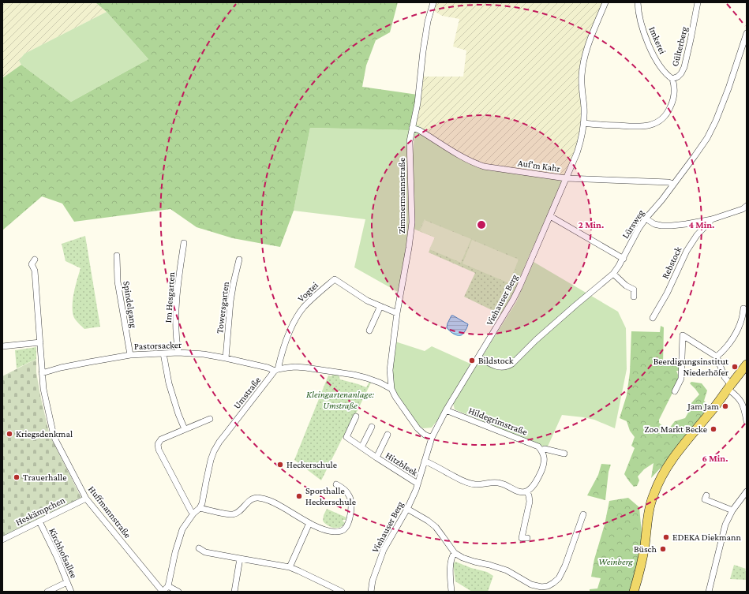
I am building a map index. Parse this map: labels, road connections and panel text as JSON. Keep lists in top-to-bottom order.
{
  "streets": {
    "street": [
      "Imkerei",
      "Gülterberg",
      "Auf'm Kahr",
      "Zimmermannstraße",
      "Lürsweg",
      "Rebstock",
      "Vogtei",
      "Im Hesgarten",
      "Viehauser Berg",
      "Spindelgang",
      "Towersgarten",
      "Pastorsacker",
      "Umstraße",
      "Hildegrimstraße",
      "Hitzbleek",
      "Heskämpchen",
      "Huffmannstraße",
      "Kirchhofsallee"
    ]
  },
  "crossings": [
    ["Imkerei", "Gülterberg"],
    ["Gülterberg", "Viehauser Berg"],
    ["Auf'm Kahr", "Zimmermannstraße"],
    ["Auf'm Kahr", "Lürsweg"],
    ["Auf'm Kahr", "Viehauser Berg"],
    ["Zimmermannstraße", "Vogtei"],
    ["Lürsweg", "Viehauser Berg"],
    ["Vogtei", "Pastorsacker"],
    ["Vogtei", "Umstraße"],
    ["Im Hesgarten", "Pastorsacker"],
    ["Viehauser Berg", "Hildegrimstraße"],
    ["Viehauser Berg", "Hitzbleek"],
    ["Spindelgang", "Pastorsacker"],
    ["Towersgarten", "Pastorsacker"],
    ["Pastorsacker", "Umstraße"],
    ["Pastorsacker", "Huffmannstraße"],
    ["Heskämpchen", "Huffmannstraße"],
    ["Heskämpchen", "Kirchhofsallee"]
  ],
  "parks": ["Kleingartenanlage: Umstraße", "Weinberg"],
  "places": [
    "Bildstock",
    "Beerdigungsinstitut Niederhöfer",
    "Jam Jam",
    "Zoo Markt Becke",
    "Kriegsdenkmal",
    "Heckerschule",
    "Trauerhalle",
    "Sporthalle Heckerschule",
    "EDEKA Diekmann",
    "Büsch"
  ],
  "rings": ["2 Min.", "4 Min.", "6 Min."]
}
